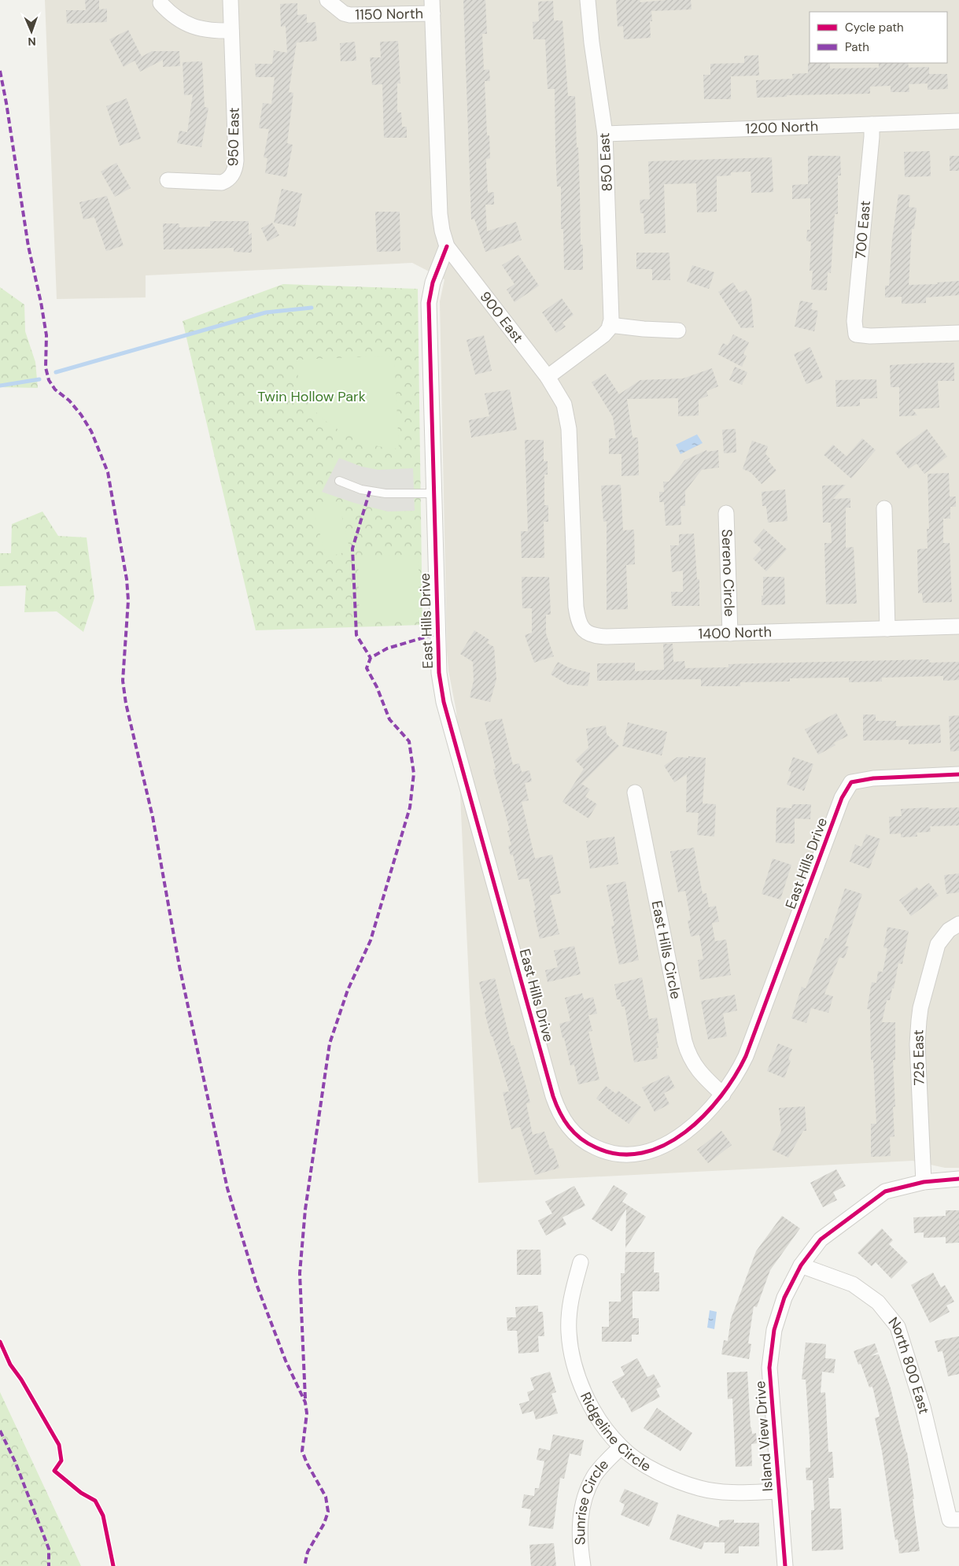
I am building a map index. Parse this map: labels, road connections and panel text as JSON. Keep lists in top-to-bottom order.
{
  "streets": {
    "street": [
      "1150 North",
      "1200 North",
      "950 East",
      "850 East",
      "700 East",
      "900 East",
      "Sereno Circle",
      "East Hills Drive",
      "1400 North",
      "East Hills Circle",
      "725 East",
      "North 800 East",
      "Ridgeline Circle",
      "Island View Drive",
      "Sunrise Circle"
    ]
  },
  "crossings": [
    ["1150 North", "900 East"],
    ["1200 North", "850 East"],
    ["1200 North", "700 East"],
    ["900 East", "East Hills Drive"],
    ["900 East", "1400 North"],
    ["Sereno Circle", "1400 North"],
    ["East Hills Drive", "East Hills Circle"],
    ["725 East", "Island View Drive"],
    ["North 800 East", "Island View Drive"],
    ["Ridgeline Circle", "Island View Drive"],
    ["Ridgeline Circle", "Sunrise Circle"]
  ],
  "parks": ["Twin Hollow Park"],
  "legend": ["Cycle path", "Path"],
  "north": "bottom"
}
